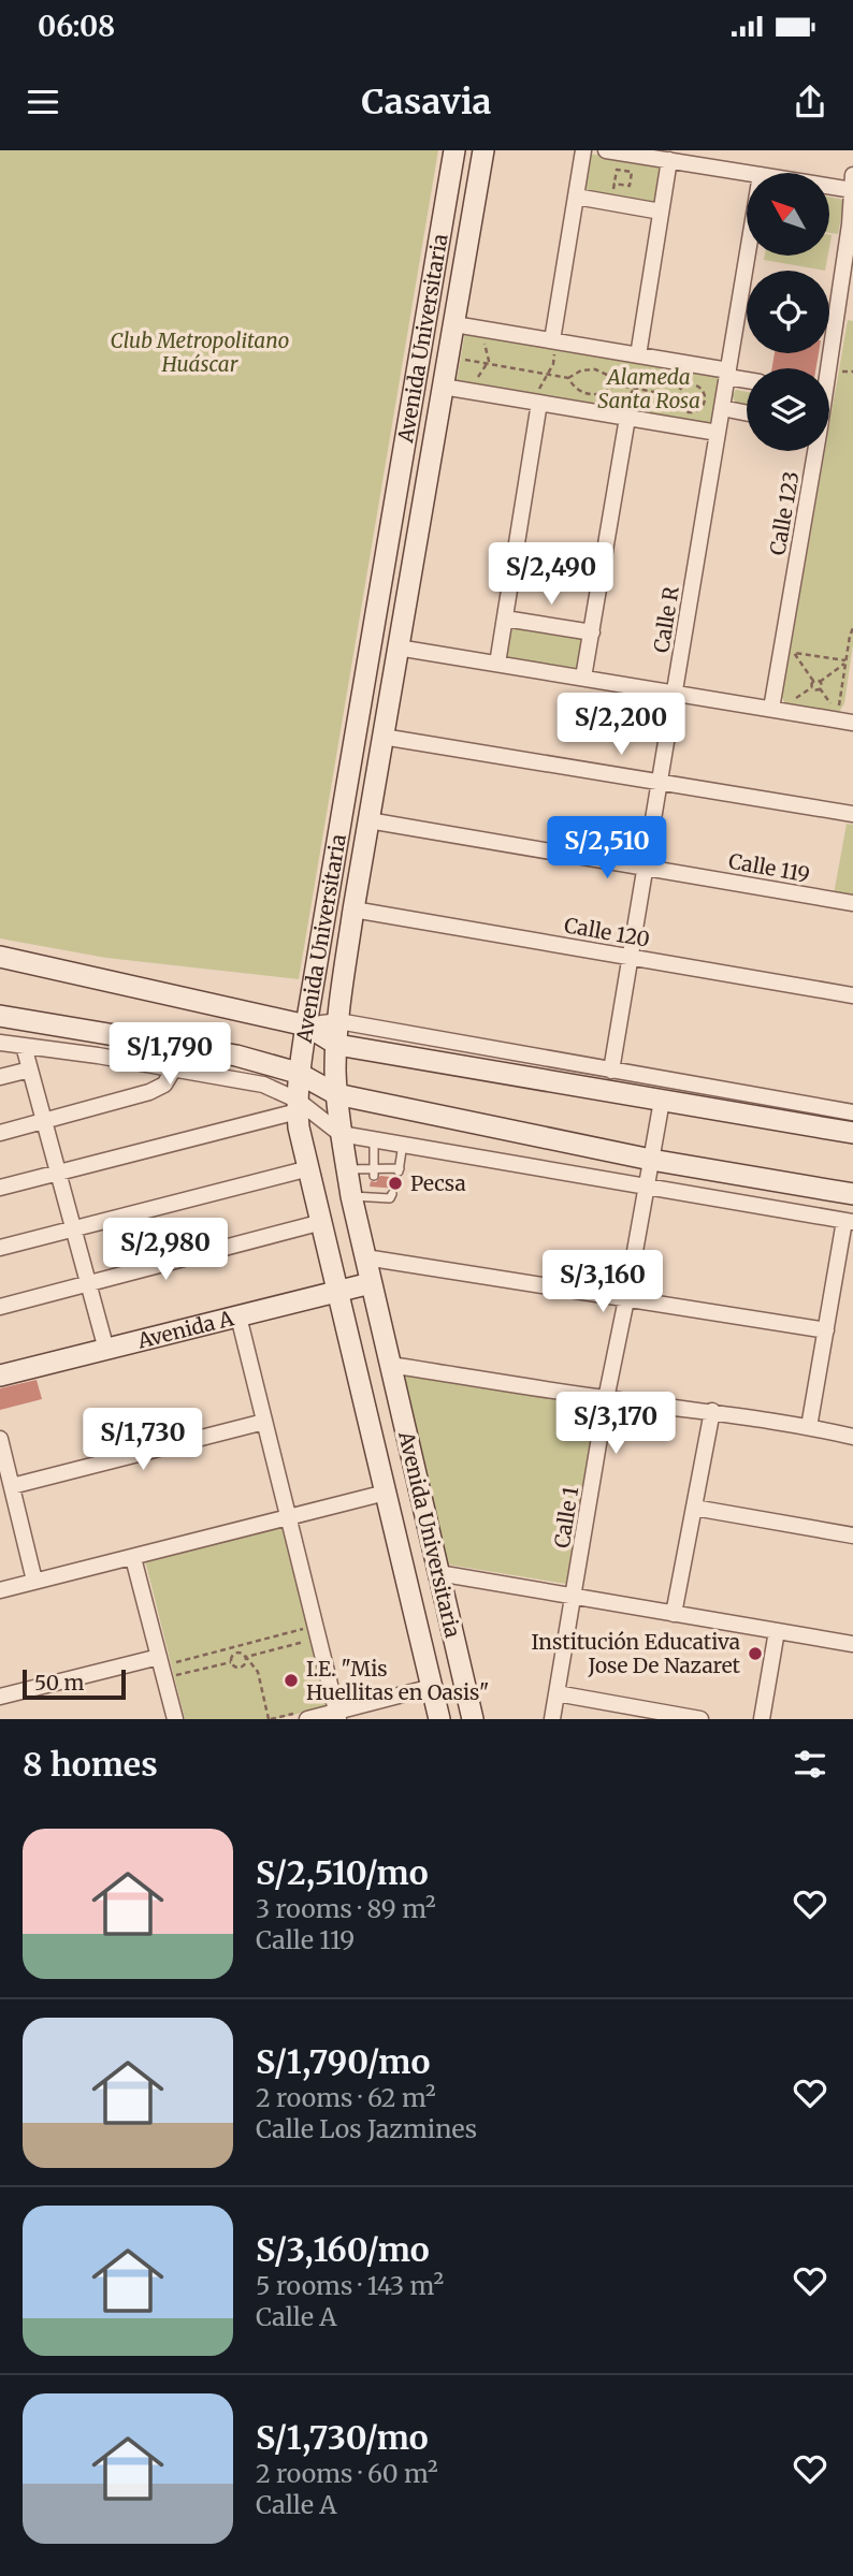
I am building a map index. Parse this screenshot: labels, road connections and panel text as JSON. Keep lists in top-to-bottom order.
{
  "streets": {
    "street": [
      "Avenida Universitaria",
      "Calle 123",
      "Calle R",
      "Calle 119",
      "Calle 120",
      "Avenida A",
      "Calle 1"
    ]
  },
  "crossings": [
    ["Avenida Universitaria", "Calle 119"],
    ["Avenida Universitaria", "Calle 120"],
    ["Avenida Universitaria", "Avenida A"],
    ["Calle R", "Calle 119"],
    ["Calle R", "Calle 120"]
  ],
  "parks": ["Club Metropolitano Huáscar", "Alameda Santa Rosa"],
  "places": ["Pecsa", "Institución Educativa Jose De Nazaret", "I.E. \"Mis Huellitas en Oasis\""],
  "scale_bar": "50 m",
  "north": "top left",
  "page": {
    "status": "06:08",
    "header": "Casavia",
    "price": [
      "S/2,490",
      "S/2,200",
      "S/2,510",
      "S/1,790",
      "S/2,980",
      "S/3,160",
      "S/3,170",
      "S/1,730"
    ],
    "scale": "50 m",
    "heading": "8 homes",
    "list": [
      {
        "name": "S/2,510/mo",
        "note": "3 rooms · 89 m² · Calle 119"
      },
      {
        "name": "S/1,790/mo",
        "note": "2 rooms · 62 m² · Calle Los Jazmines"
      },
      {
        "name": "S/3,160/mo",
        "note": "5 rooms · 143 m² · Calle A"
      },
      {
        "name": "S/1,730/mo",
        "note": "2 rooms · 60 m² · Calle A"
      }
    ]
  }
}
